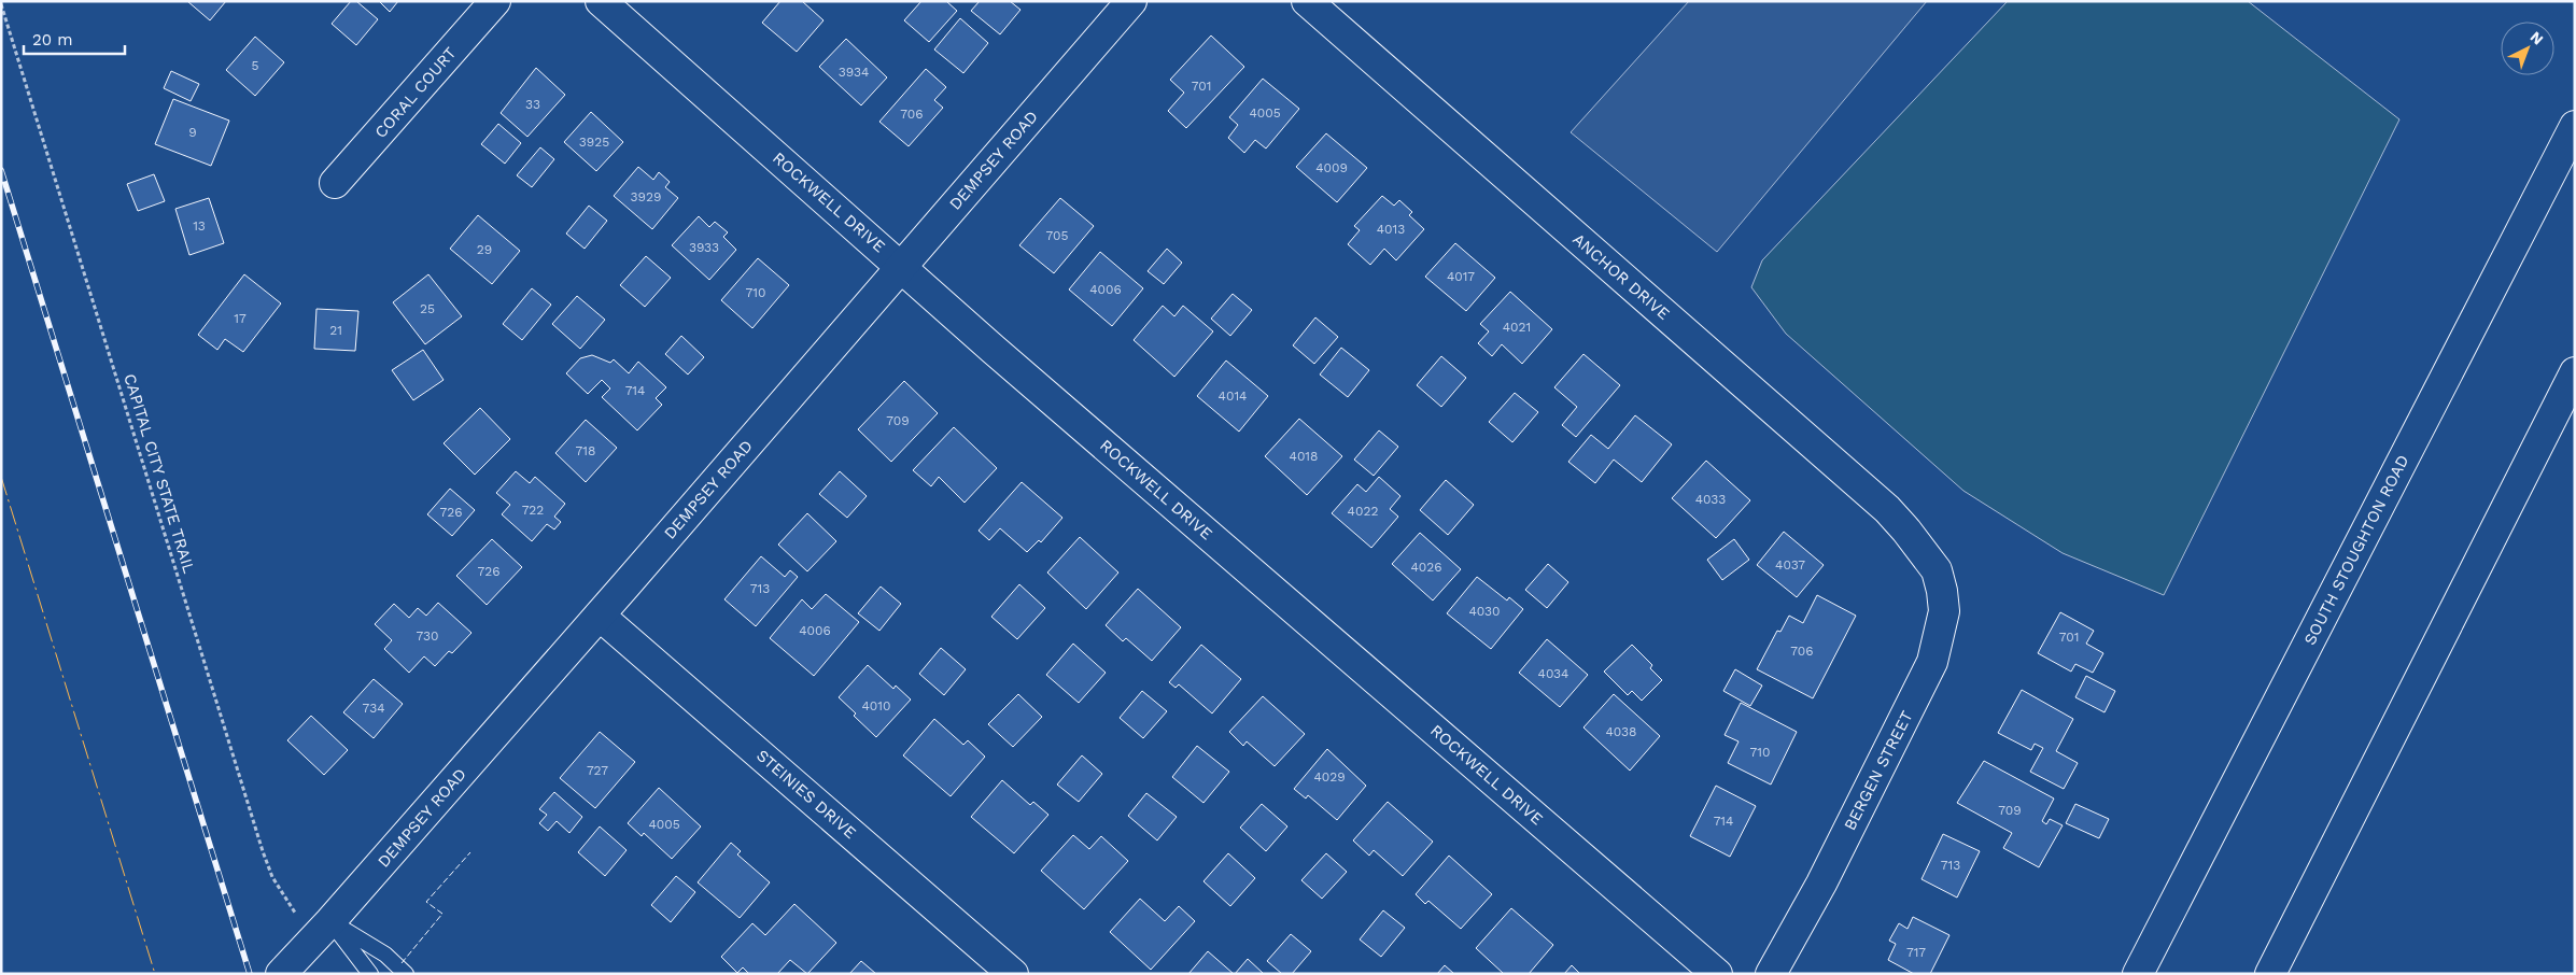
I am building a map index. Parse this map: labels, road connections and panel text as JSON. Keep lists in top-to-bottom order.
{
  "streets": {
    "street": [
      "CORAL COURT",
      "DEMPSEY ROAD",
      "ROCKWELL DRIVE",
      "ANCHOR DRIVE",
      "SOUTH STOUGHTON ROAD",
      "BERGEN STREET",
      "STEINIES DRIVE"
    ],
    "path": ["CAPITAL CITY STATE TRAIL"]
  },
  "crossings": [
    ["DEMPSEY ROAD", "ROCKWELL DRIVE"],
    ["DEMPSEY ROAD", "CAPITAL CITY STATE TRAIL"],
    ["DEMPSEY ROAD", "STEINIES DRIVE"],
    ["ANCHOR DRIVE", "BERGEN STREET"]
  ],
  "house_numbers": [
    "5",
    "3934",
    "701",
    "33",
    "4005",
    "706",
    "9",
    "3925",
    "4009",
    "3929",
    "13",
    "4013",
    "705",
    "3933",
    "29",
    "4017",
    "4006",
    "710",
    "25",
    "17",
    "4021",
    "21",
    "714",
    "4014",
    "709",
    "718",
    "4018",
    "4033",
    "722",
    "4022",
    "726",
    "4037",
    "4026",
    "726",
    "713",
    "4030",
    "4006",
    "730",
    "701",
    "706",
    "4034",
    "4010",
    "734",
    "4038",
    "710",
    "727",
    "4029",
    "709",
    "714",
    "4005",
    "713",
    "717"
  ],
  "scale_bar": "20 m",
  "north": "top right"
}
